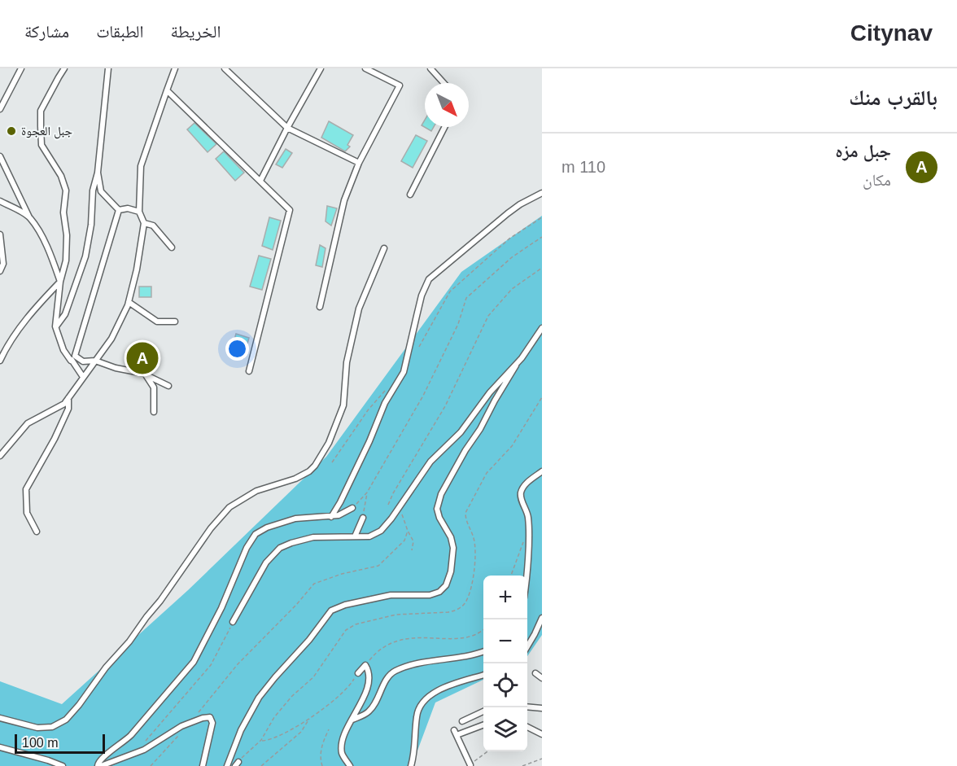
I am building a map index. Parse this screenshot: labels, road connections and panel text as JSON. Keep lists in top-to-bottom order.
{
  "places": ["جبل العجوة"],
  "scale_bar": "100 m",
  "north": "bottom right",
  "page": {
    "header": "Citynav",
    "nav": ["الخريطة", "الطبقات", "مشاركة"],
    "heading": "بالقرب منك",
    "list": [
      {
        "mark": "A",
        "name": "جبل مزه",
        "note": "مكان",
        "value": "110 m"
      }
    ],
    "pins": "A",
    "map_buttons": ["+", "−"],
    "scale": "100 m"
  }
}
